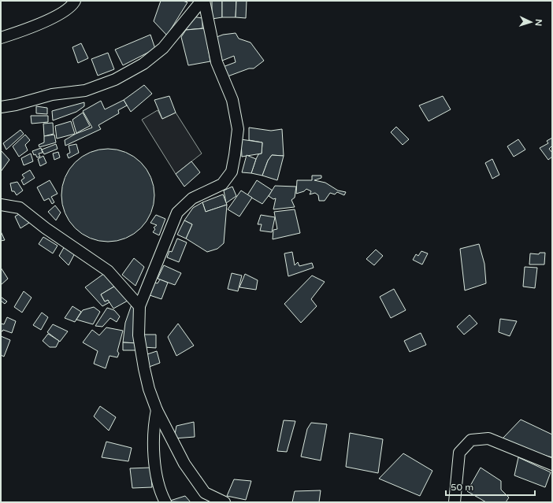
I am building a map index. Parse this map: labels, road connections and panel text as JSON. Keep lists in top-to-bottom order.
{
  "scale_bar": "50 m",
  "north": "right"
}
